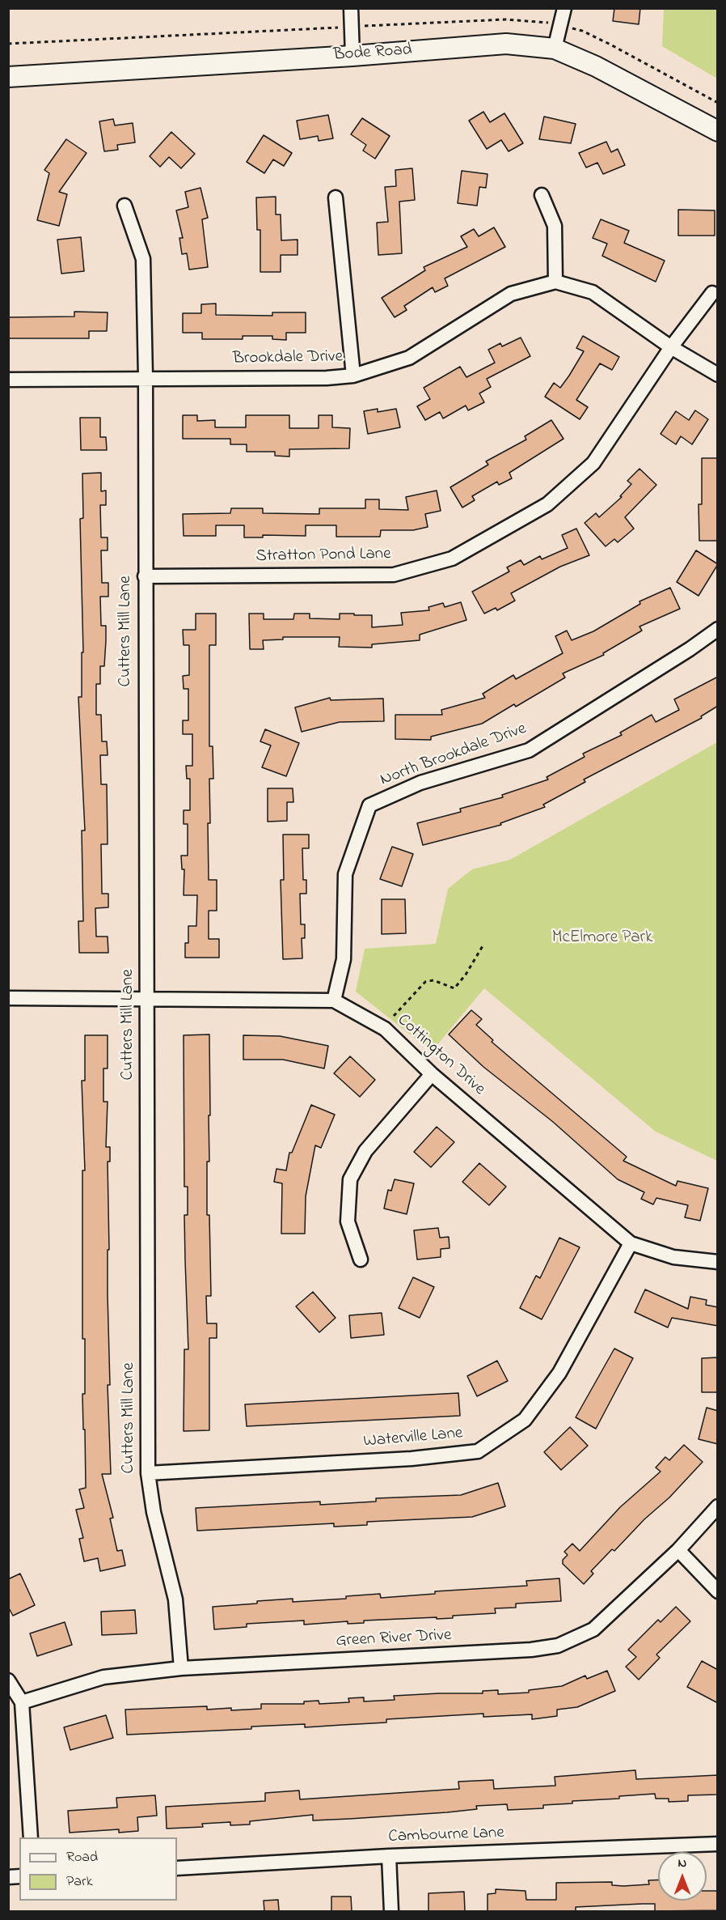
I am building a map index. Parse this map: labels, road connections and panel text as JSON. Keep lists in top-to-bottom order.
{
  "streets": {
    "street": [
      "Bode Road",
      "Brookdale Drive",
      "Stratton Pond Lane",
      "Cutters Mill Lane",
      "North Brookdale Drive",
      "Cottington Drive",
      "Waterville Lane",
      "Green River Drive",
      "Cambourne Lane"
    ]
  },
  "crossings": [
    ["Brookdale Drive", "Cutters Mill Lane"],
    ["Stratton Pond Lane", "Cutters Mill Lane"],
    ["Cutters Mill Lane", "Cottington Drive"],
    ["Cutters Mill Lane", "Waterville Lane"],
    ["Cutters Mill Lane", "Green River Drive"],
    ["North Brookdale Drive", "Cottington Drive"],
    ["Cottington Drive", "Waterville Lane"]
  ],
  "parks": ["McElmore Park"],
  "legend": ["Road", "Park"],
  "north": "top"
}
